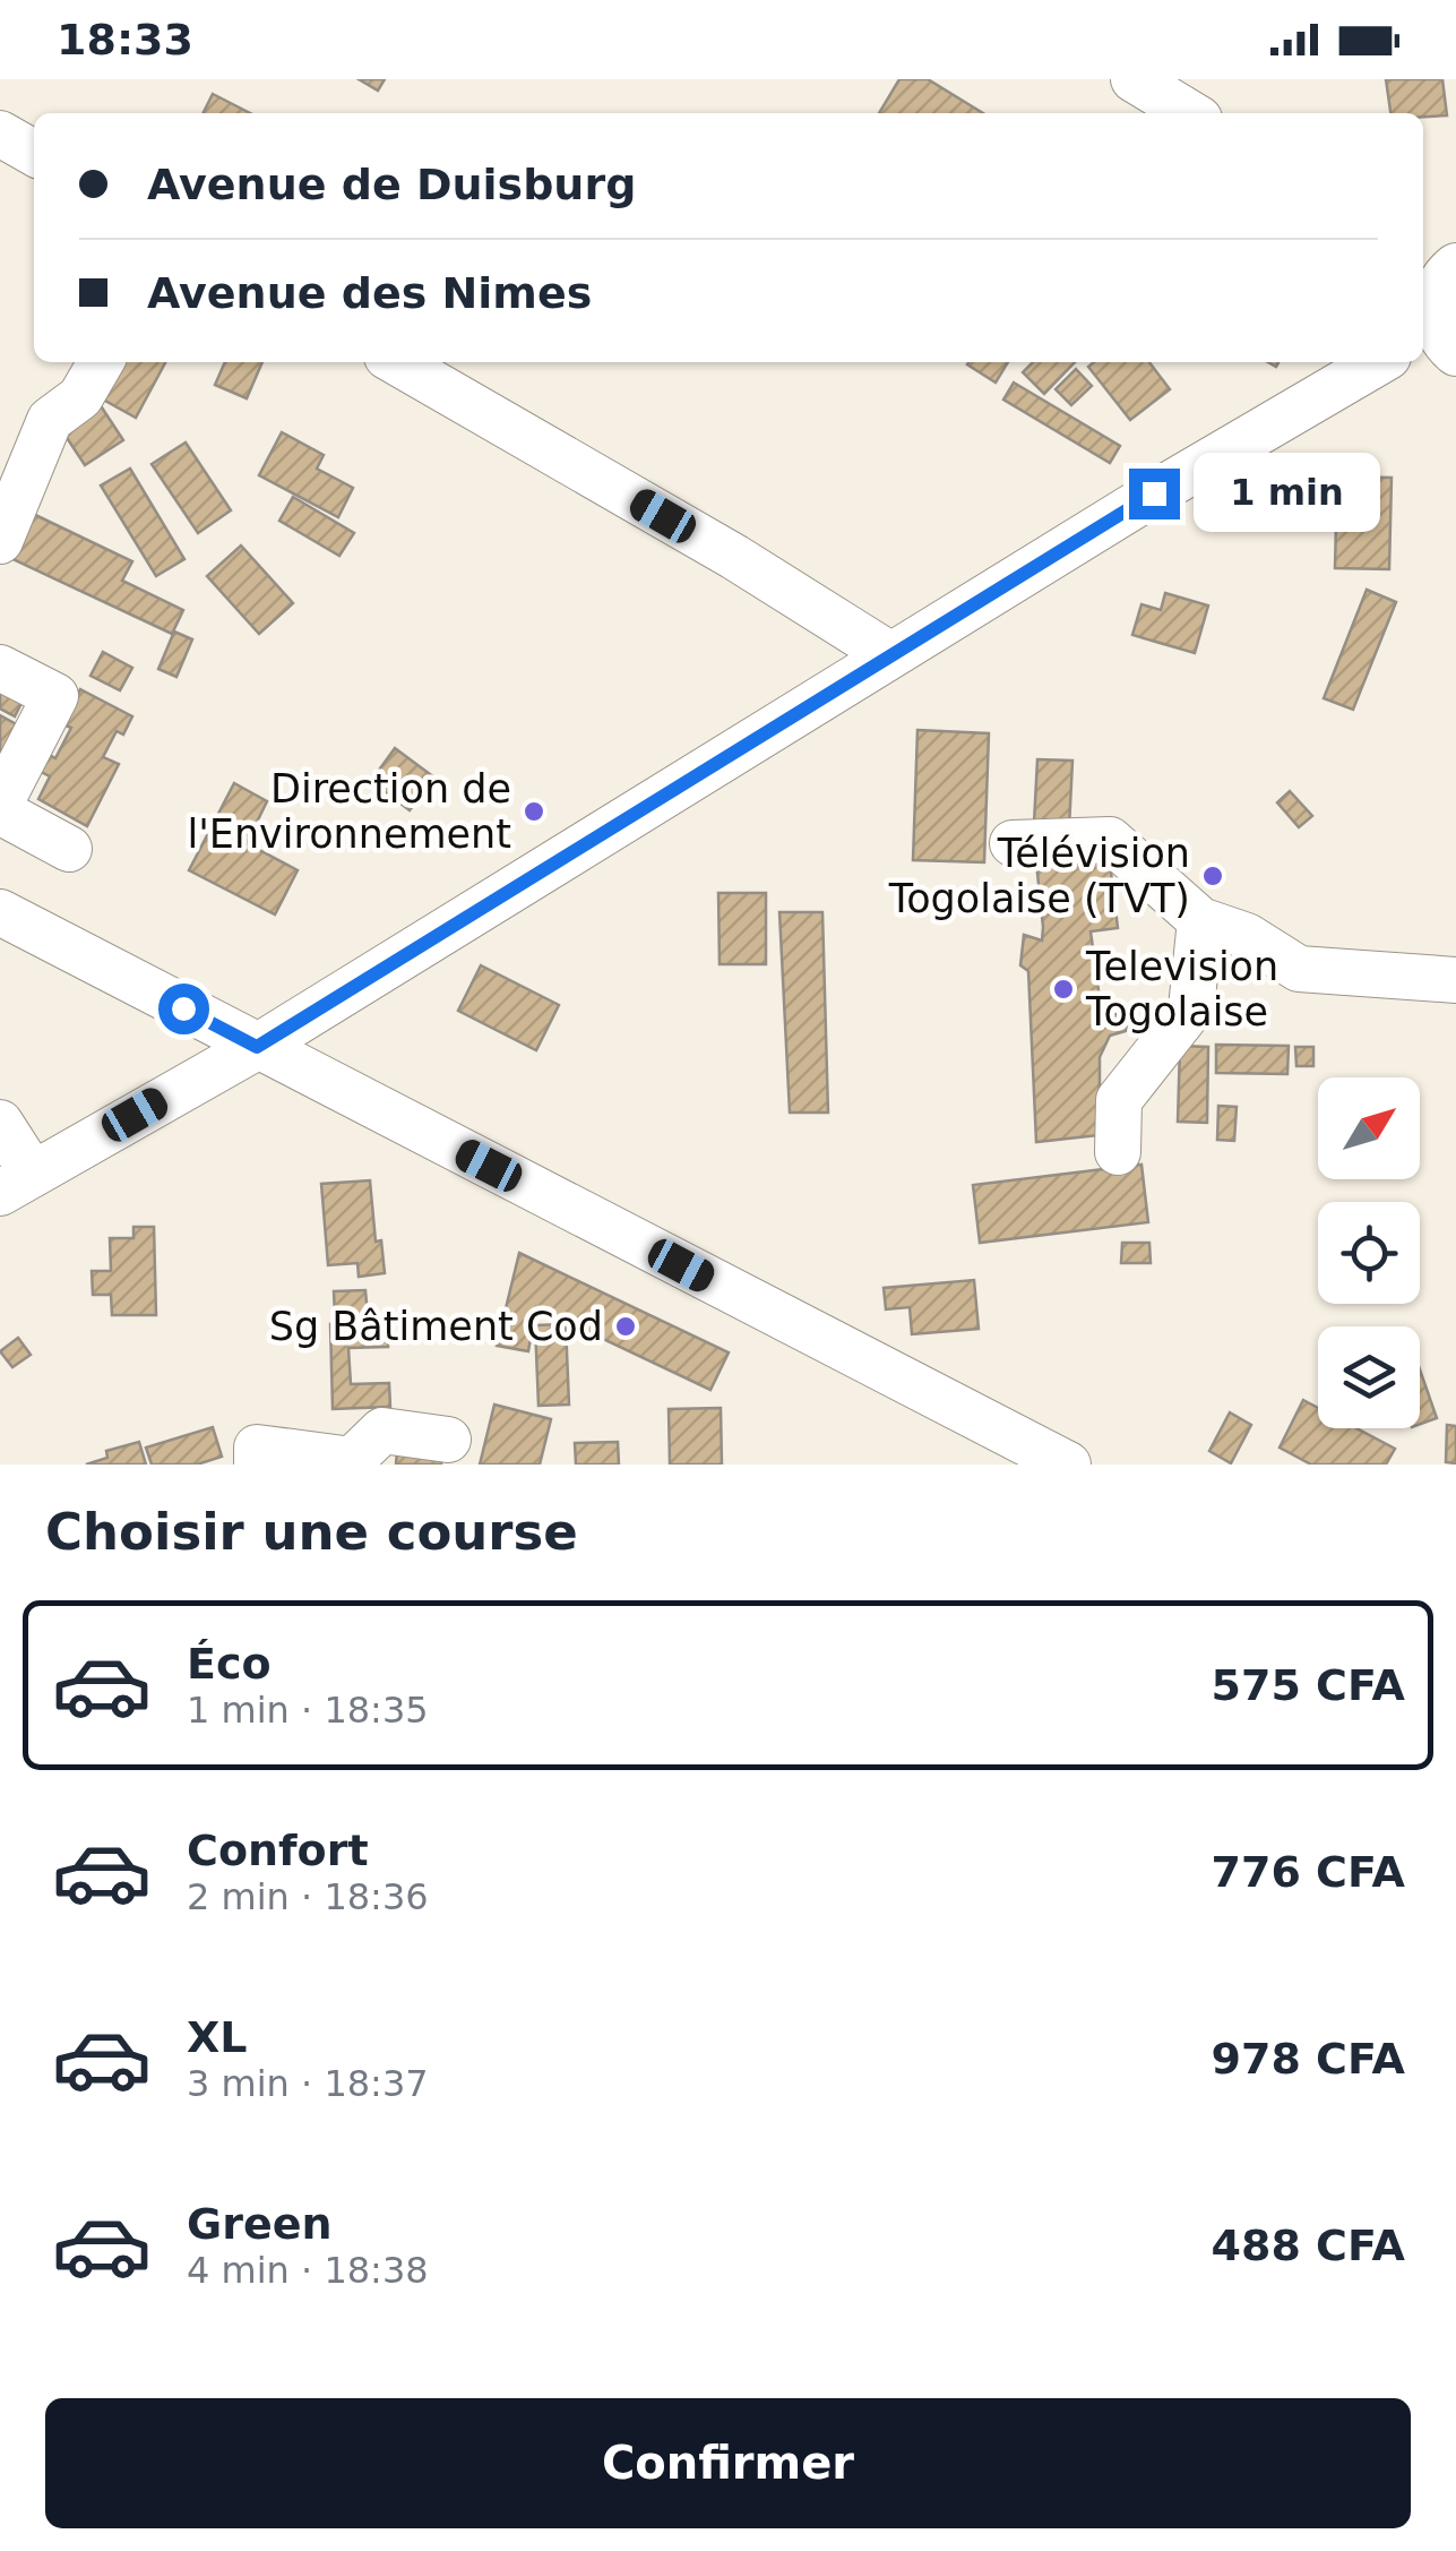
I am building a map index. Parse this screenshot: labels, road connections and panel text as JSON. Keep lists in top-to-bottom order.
{
  "places": [
    "Direction de l'Environnement",
    "Télévision Togolaise (TVT)",
    "Television Togolaise",
    "Sg Bâtiment Cod"
  ],
  "north": "top right",
  "page": {
    "status": "18:33",
    "banner": ["Avenue de Duisburg", "Avenue des Nimes"],
    "bubble": "1 min",
    "heading": "Choisir une course",
    "list": [
      {
        "name": "Éco",
        "note": "1 min · 18:35",
        "value": "575 CFA"
      },
      {
        "name": "Confort",
        "note": "2 min · 18:36",
        "value": "776 CFA"
      },
      {
        "name": "XL",
        "note": "3 min · 18:37",
        "value": "978 CFA"
      },
      {
        "name": "Green",
        "note": "4 min · 18:38",
        "value": "488 CFA"
      }
    ],
    "buttons": "Confirmer"
  }
}
